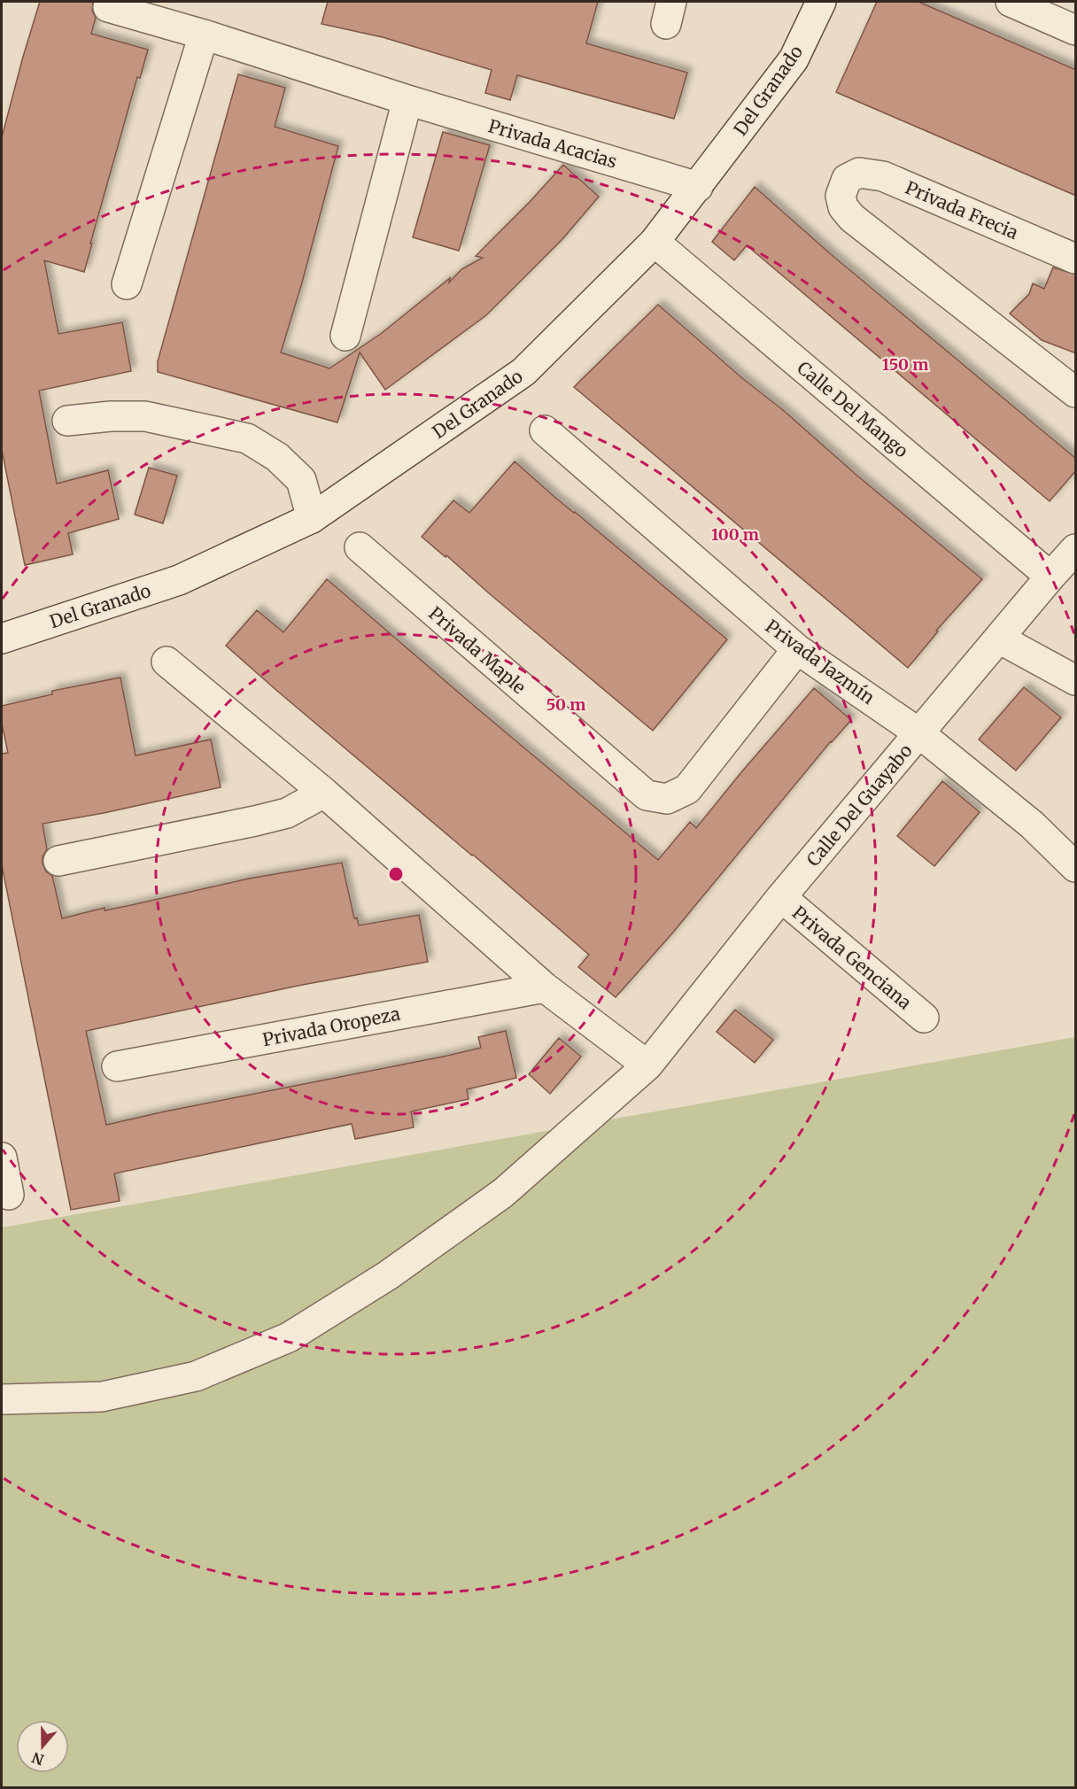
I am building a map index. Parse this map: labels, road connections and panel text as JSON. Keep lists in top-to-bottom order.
{
  "streets": {
    "street": [
      "Del Granado",
      "Privada Acacias",
      "Privada Frecia",
      "Calle Del Mango",
      "Privada Maple",
      "Privada Jazmín",
      "Calle Del Guayabo",
      "Privada Genciana",
      "Privada Oropeza"
    ]
  },
  "crossings": [
    ["Del Granado", "Privada Acacias"],
    ["Del Granado", "Calle Del Mango"],
    ["Calle Del Mango", "Calle Del Guayabo"],
    ["Privada Maple", "Privada Jazmín"],
    ["Privada Jazmín", "Calle Del Guayabo"],
    ["Calle Del Guayabo", "Privada Genciana"]
  ],
  "north": "bottom",
  "rings": ["150 m", "100 m", "50 m"]
}
